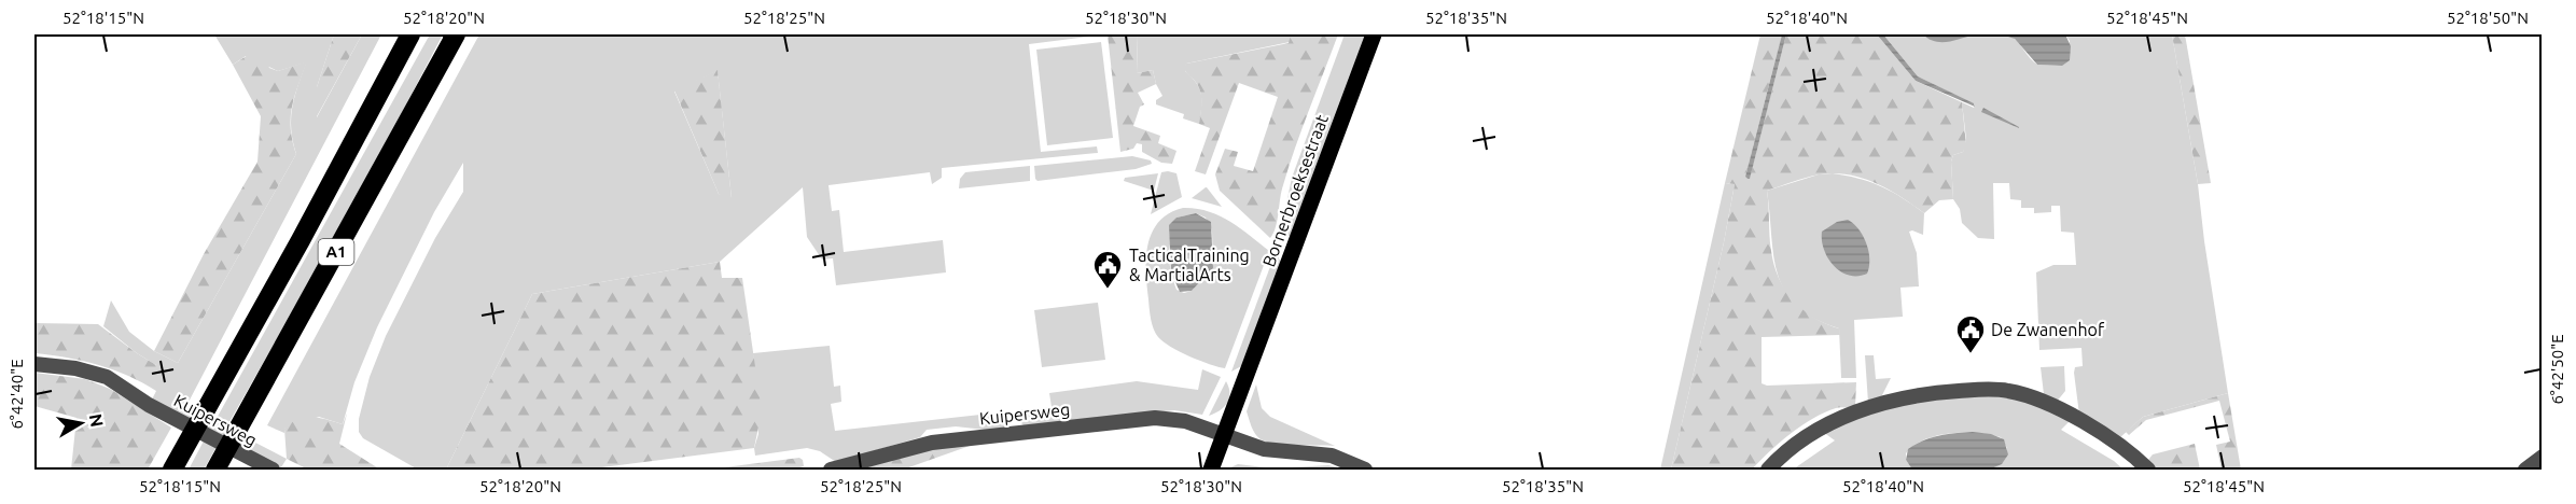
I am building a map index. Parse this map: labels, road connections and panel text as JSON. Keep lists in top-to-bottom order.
{
  "streets": {
    "highway": ["A1"],
    "main road": ["Bornerbroeksestraat"],
    "street": ["Kuipersweg"]
  },
  "crossings": [
    ["Bornerbroeksestraat", "Kuipersweg"]
  ],
  "places": {
    "public building": ["TacticalTraining & MartialArts", "De Zwanenhof"]
  },
  "north": "right",
  "coordinates": [
    "52°18'15\"N",
    "52°18'20\"N",
    "52°18'25\"N",
    "52°18'30\"N",
    "52°18'35\"N",
    "52°18'40\"N",
    "52°18'45\"N",
    "52°18'50\"N",
    "6°42'50\"E",
    "6°42'40\"E"
  ]
}
